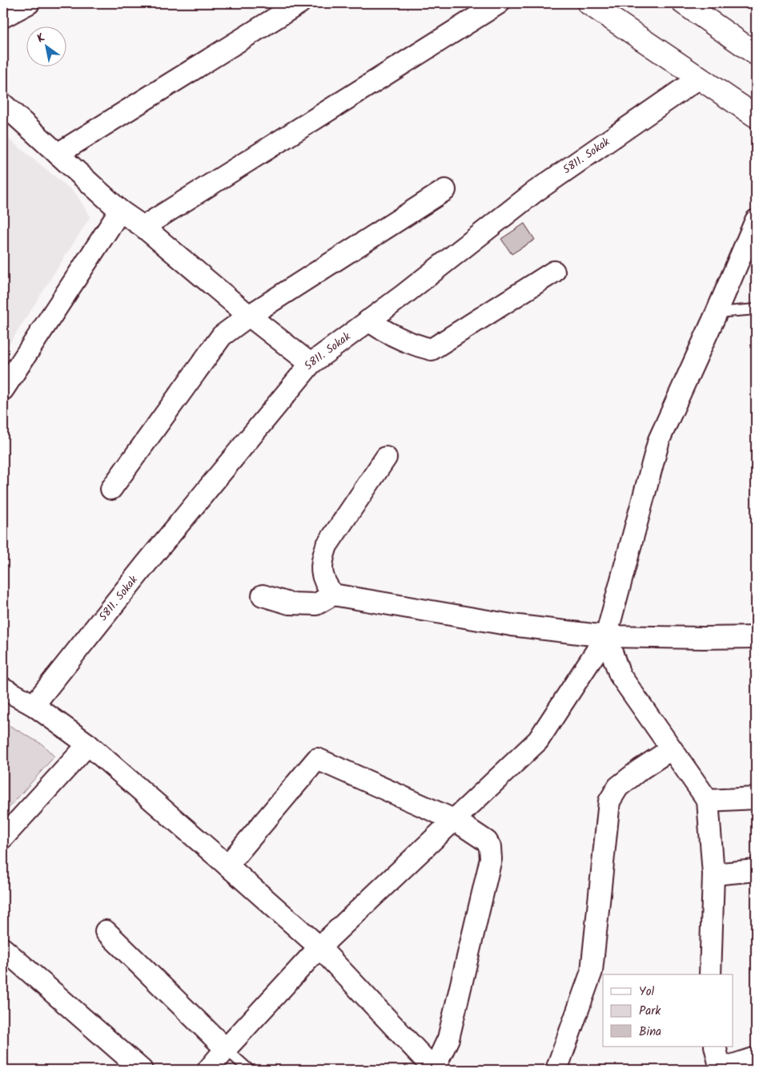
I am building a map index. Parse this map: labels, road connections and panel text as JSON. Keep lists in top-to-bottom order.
{
  "streets": {
    "street": ["5811. Sokak"]
  },
  "legend": ["Yol", "Park", "Bina"],
  "north": "top left"
}
